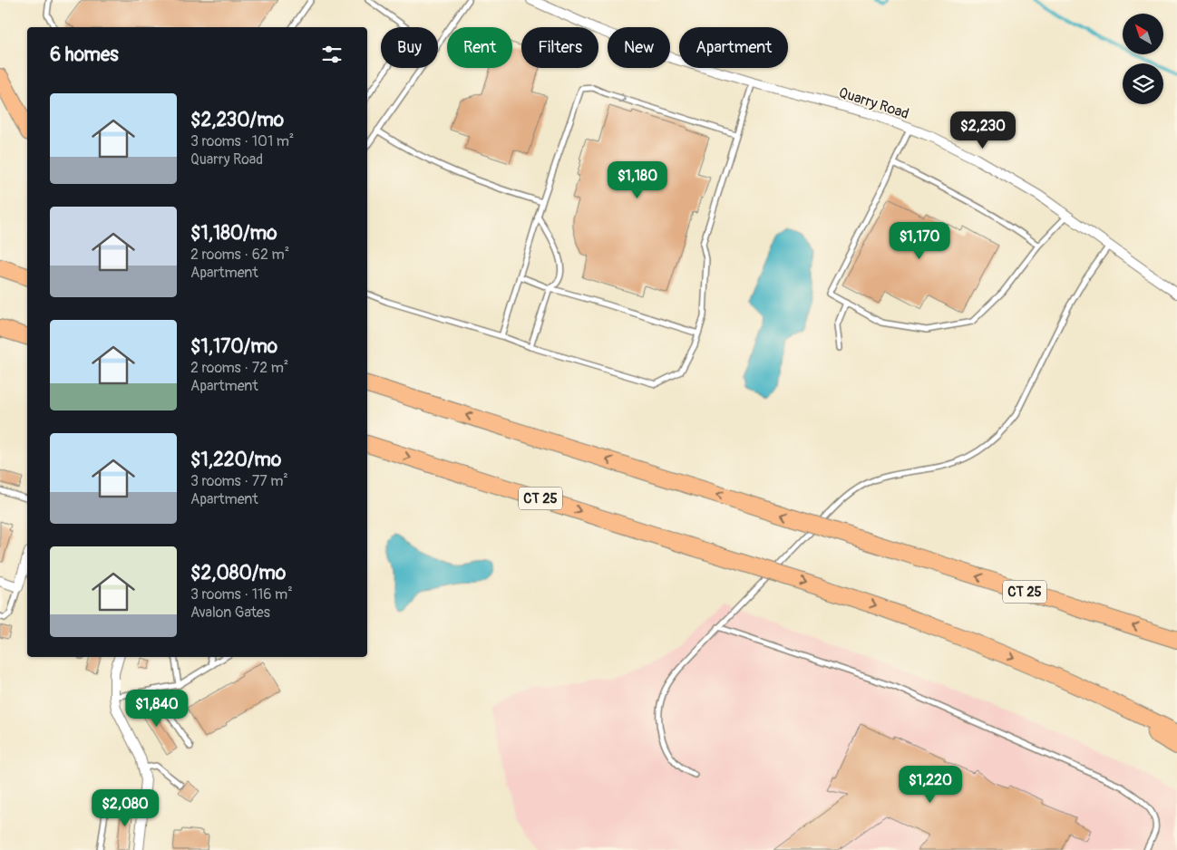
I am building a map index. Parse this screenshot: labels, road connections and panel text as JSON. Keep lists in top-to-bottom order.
{
  "streets": {
    "highway": ["CT 25"],
    "street": ["Quarry Road"]
  },
  "north": "top left",
  "page": {
    "chip": [
      "Buy",
      "Rent",
      "Filters",
      "New",
      "Apartment"
    ],
    "heading": "6 homes",
    "list": [
      {
        "name": "$2,230/mo",
        "note": "3 rooms · 101 m² · Quarry Road"
      },
      {
        "name": "$1,180/mo",
        "note": "2 rooms · 62 m² · Apartment"
      },
      {
        "name": "$1,170/mo",
        "note": "2 rooms · 72 m² · Apartment"
      },
      {
        "name": "$1,220/mo",
        "note": "3 rooms · 77 m² · Apartment"
      },
      {
        "name": "$2,080/mo",
        "note": "3 rooms · 116 m² · Avalon Gates"
      }
    ],
    "price": [
      "$2,230",
      "$1,180",
      "$1,170",
      "$1,840",
      "$1,220",
      "$2,080"
    ]
  }
}
